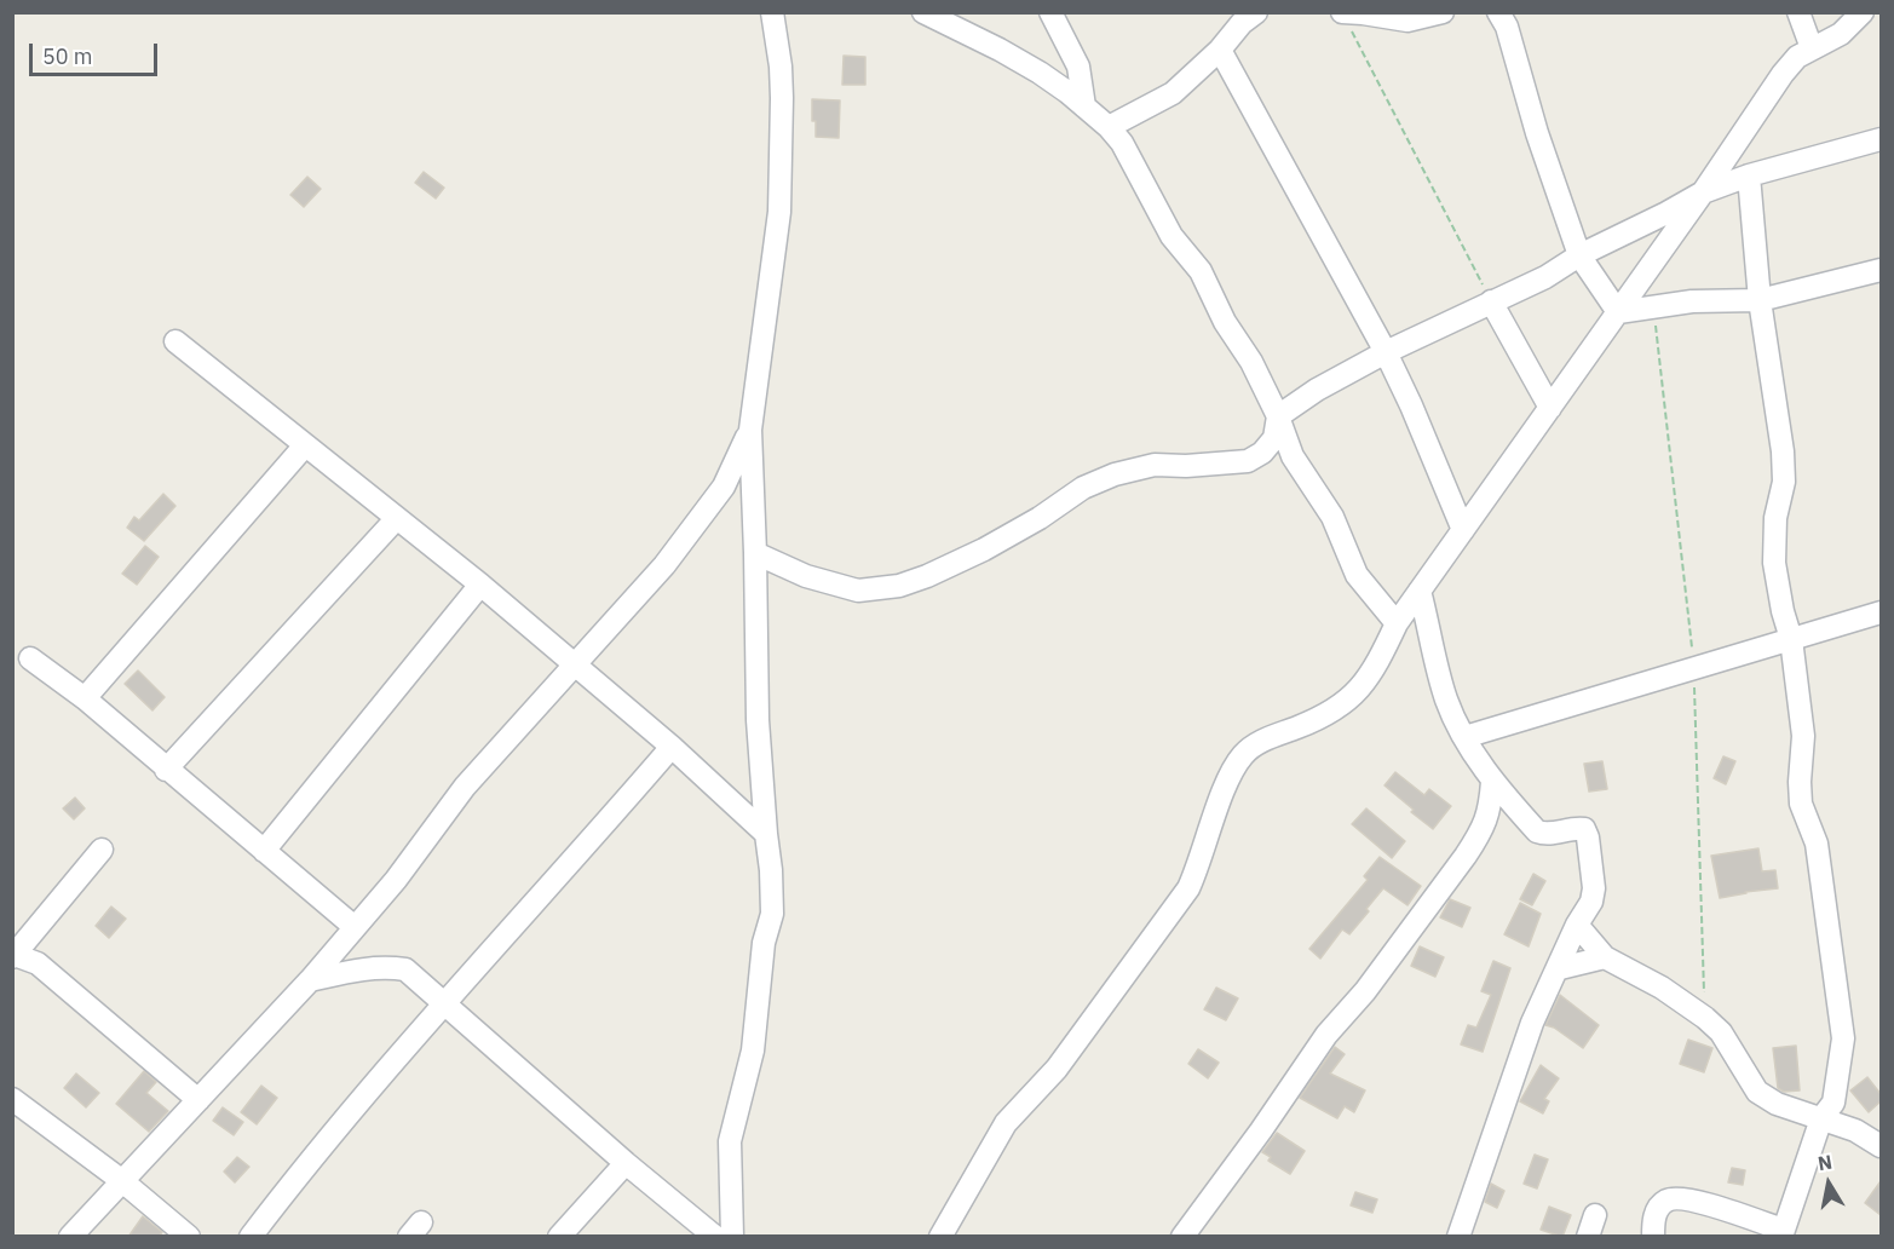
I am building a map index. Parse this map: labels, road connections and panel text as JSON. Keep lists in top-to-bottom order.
{
  "scale_bar": "50 m",
  "north": "top"
}
